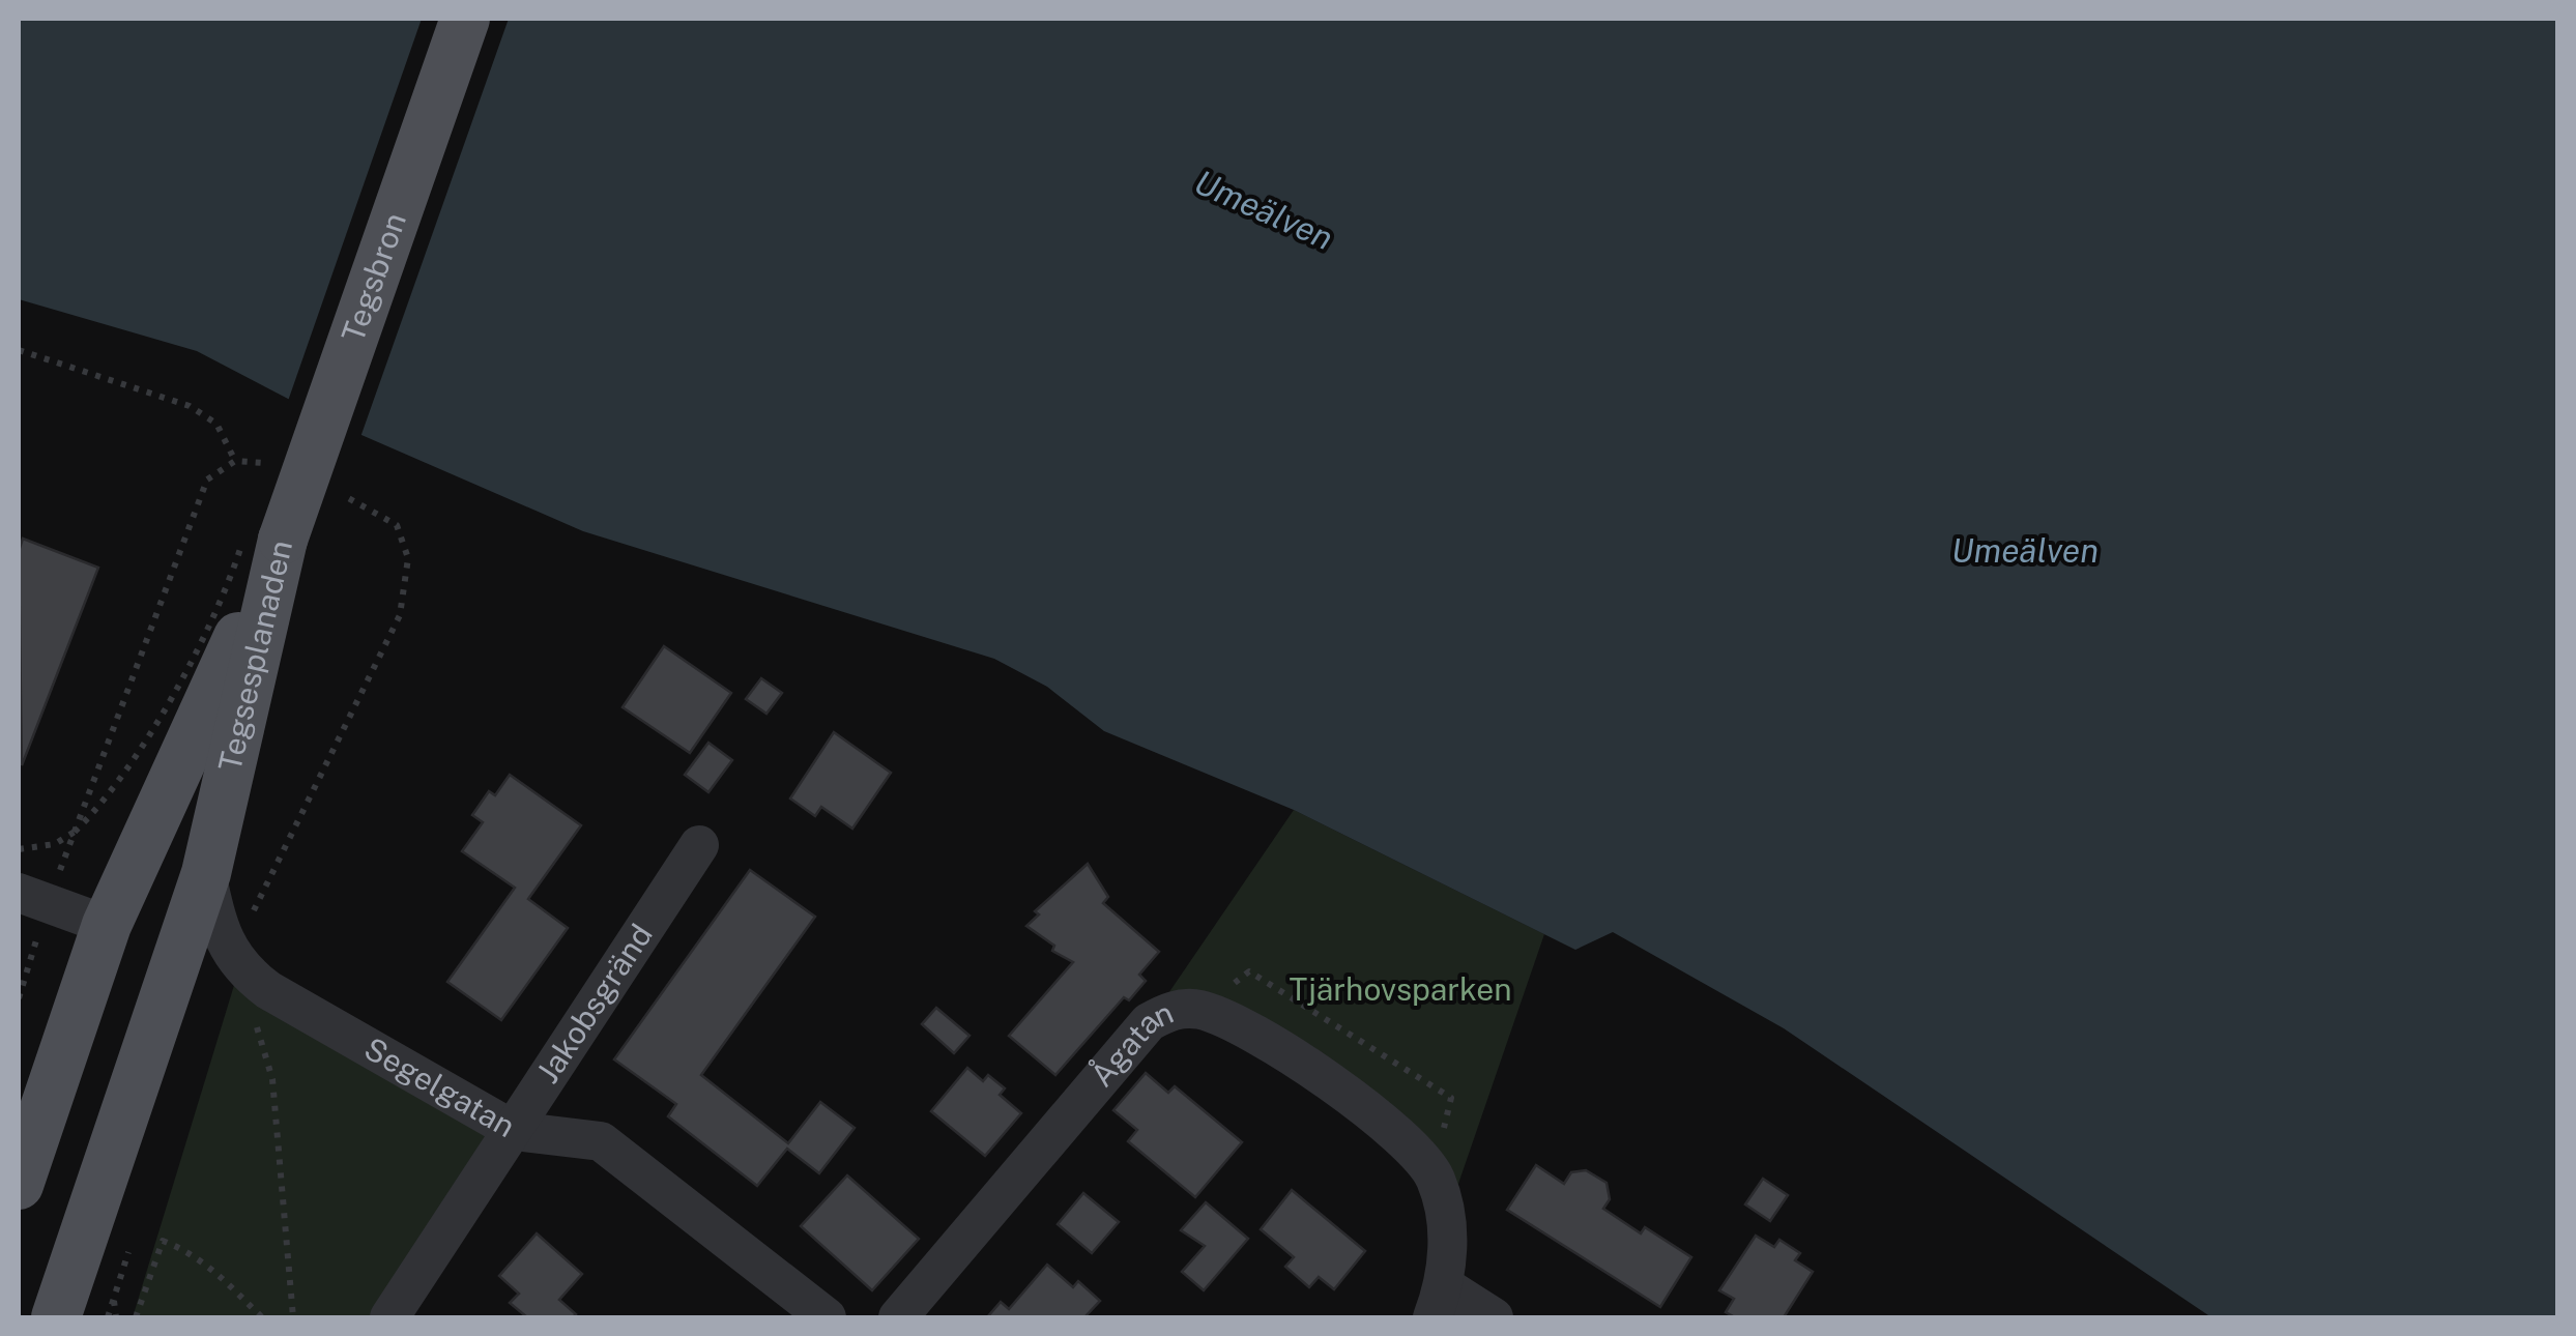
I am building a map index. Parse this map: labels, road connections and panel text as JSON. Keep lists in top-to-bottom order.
{
  "streets": {
    "main road": ["Tegsbron", "Tegsesplanaden"],
    "street": ["Jakobsgränd", "Ågatan", "Segelgatan"]
  },
  "crossings": [
    ["Tegsbron", "Tegsesplanaden"],
    ["Jakobsgränd", "Segelgatan"]
  ],
  "water": ["Umeälven"],
  "parks": ["Tjärhovsparken"]
}
